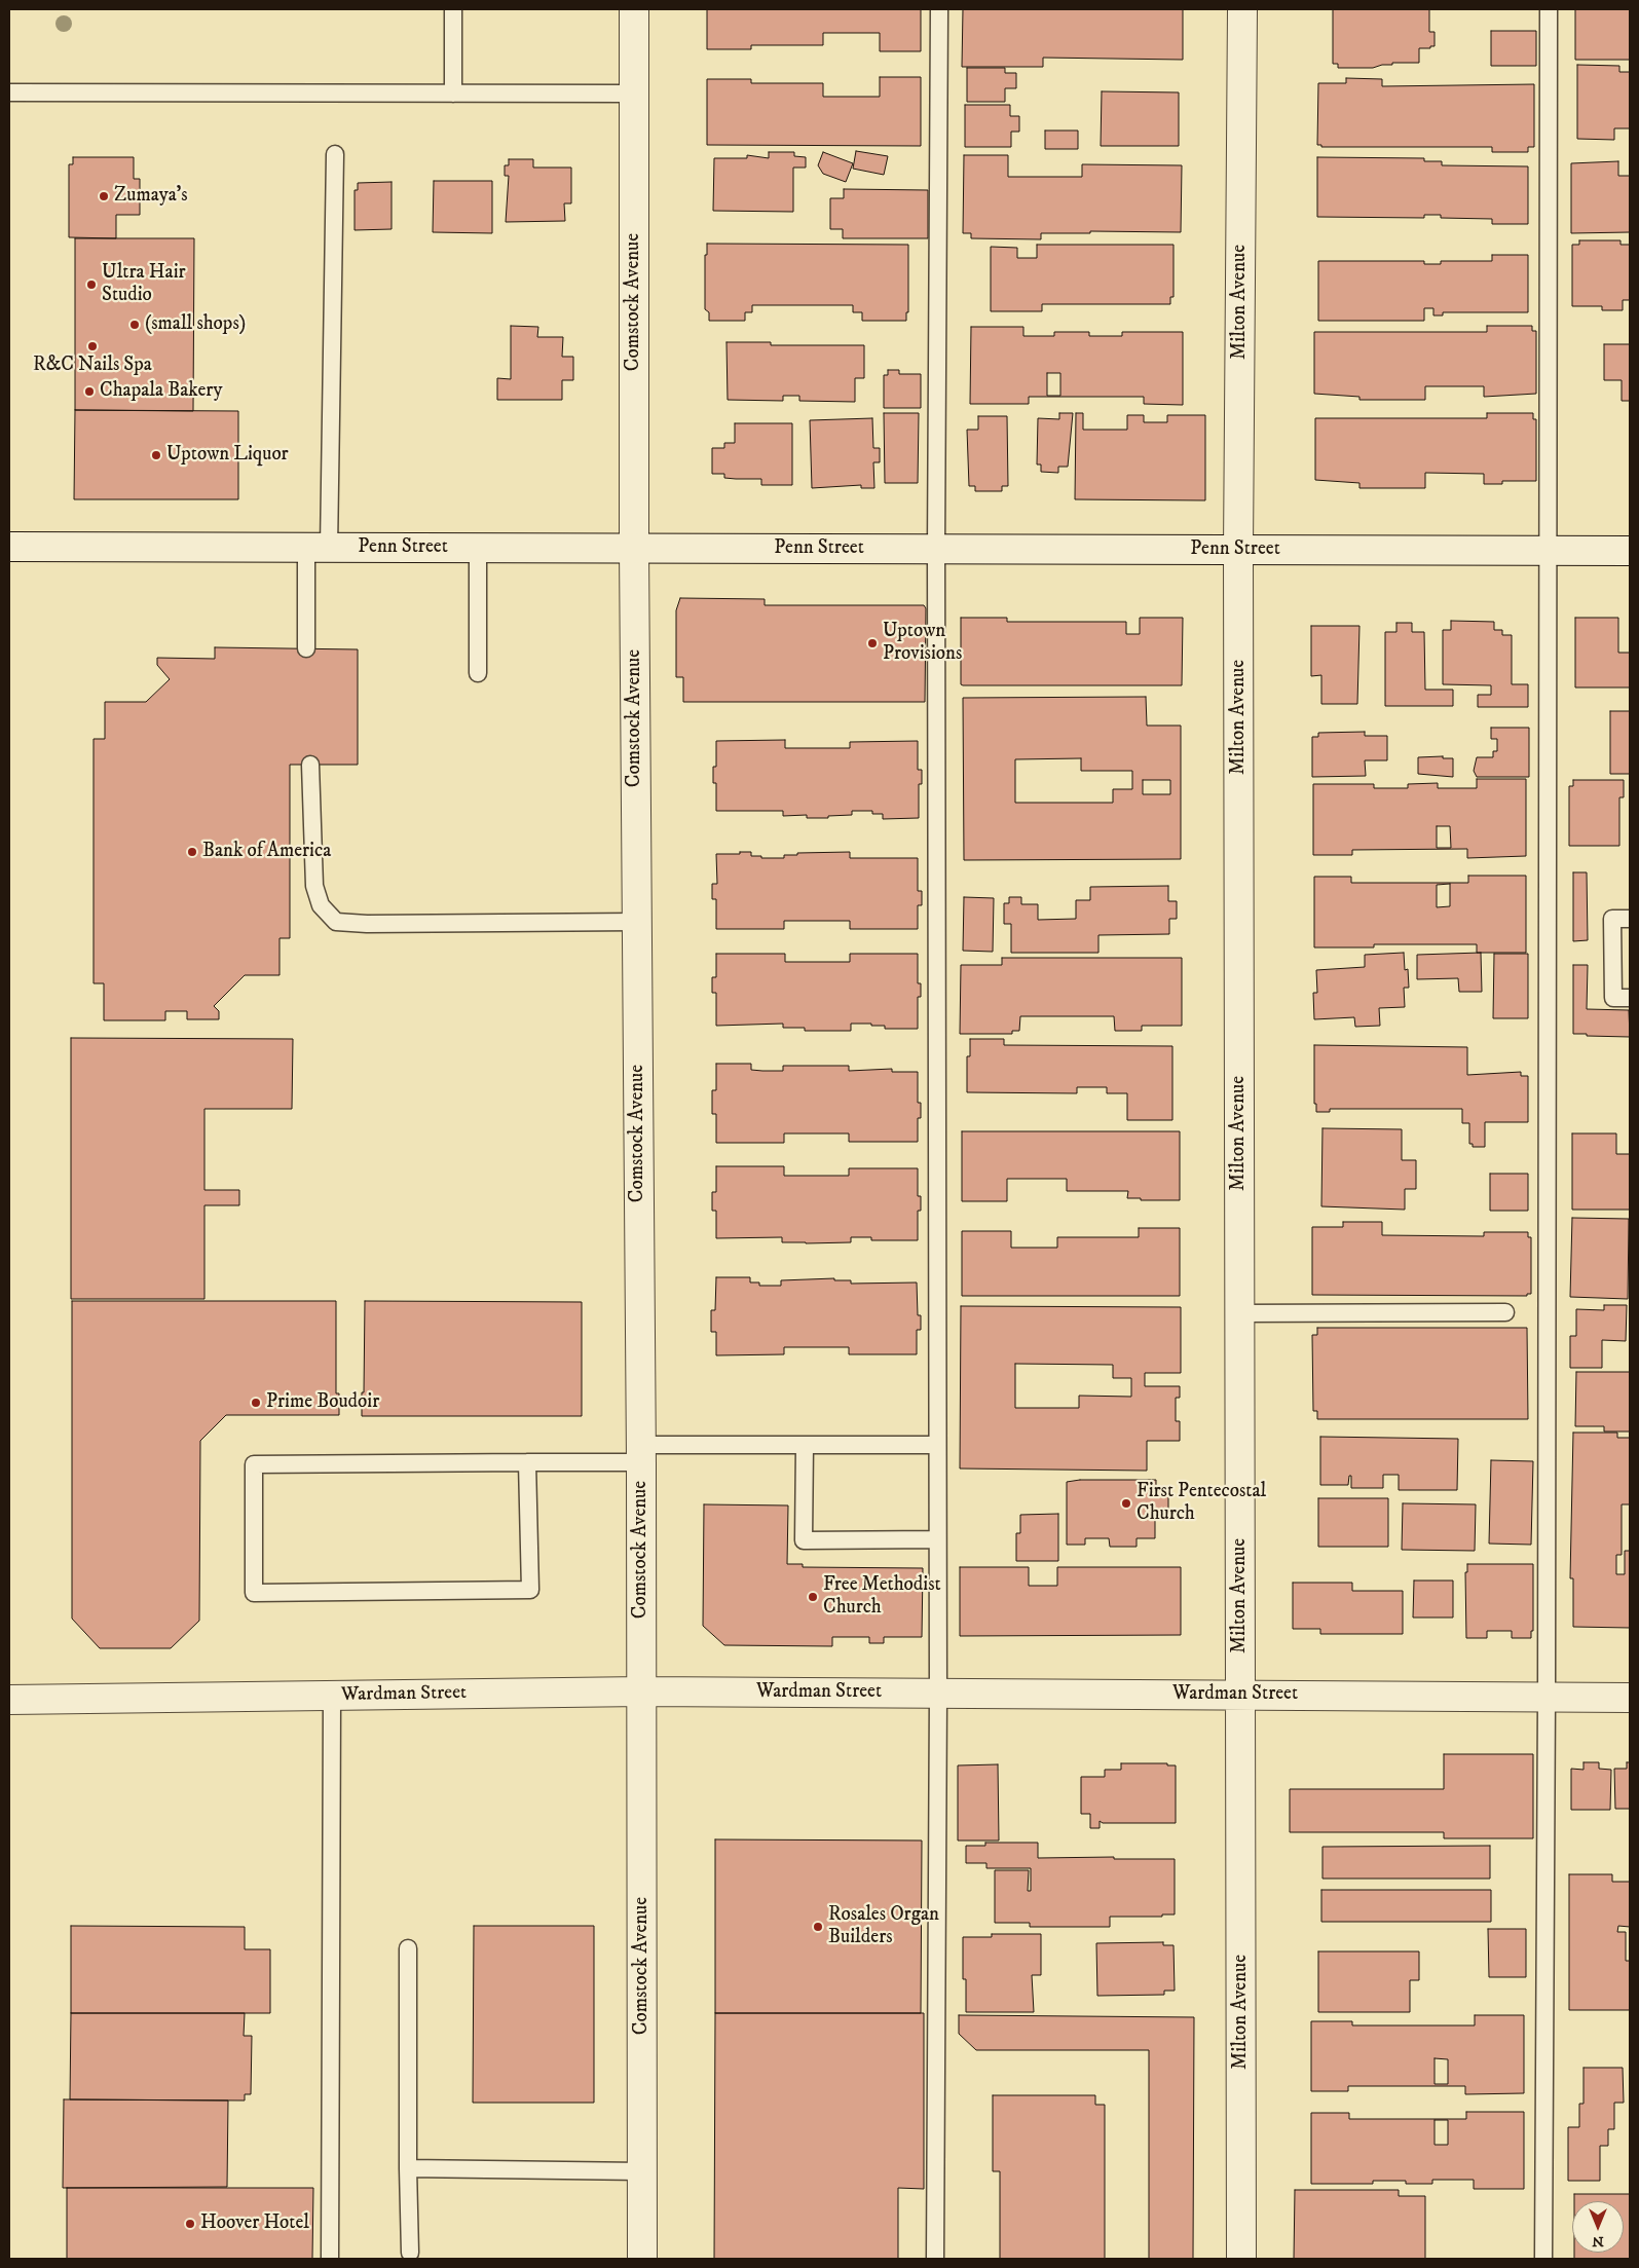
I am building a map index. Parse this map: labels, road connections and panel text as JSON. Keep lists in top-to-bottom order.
{
  "streets": {
    "street": [
      "Comstock Avenue",
      "Milton Avenue",
      "Penn Street",
      "Wardman Street"
    ]
  },
  "crossings": [
    ["Comstock Avenue", "Penn Street"],
    ["Comstock Avenue", "Wardman Street"],
    ["Milton Avenue", "Penn Street"],
    ["Milton Avenue", "Wardman Street"]
  ],
  "places": [
    "Zumaya's",
    "Ultra Hair Studio",
    "(small shops)",
    "R&C Nails Spa",
    "Chapala Bakery",
    "Uptown Liquor",
    "Uptown Provisions",
    "Bank of America",
    "Prime Boudoir",
    "First Pentecostal Church",
    "Free Methodist Church",
    "Rosales Organ Builders",
    "Hoover Hotel"
  ],
  "north": "bottom"
}
